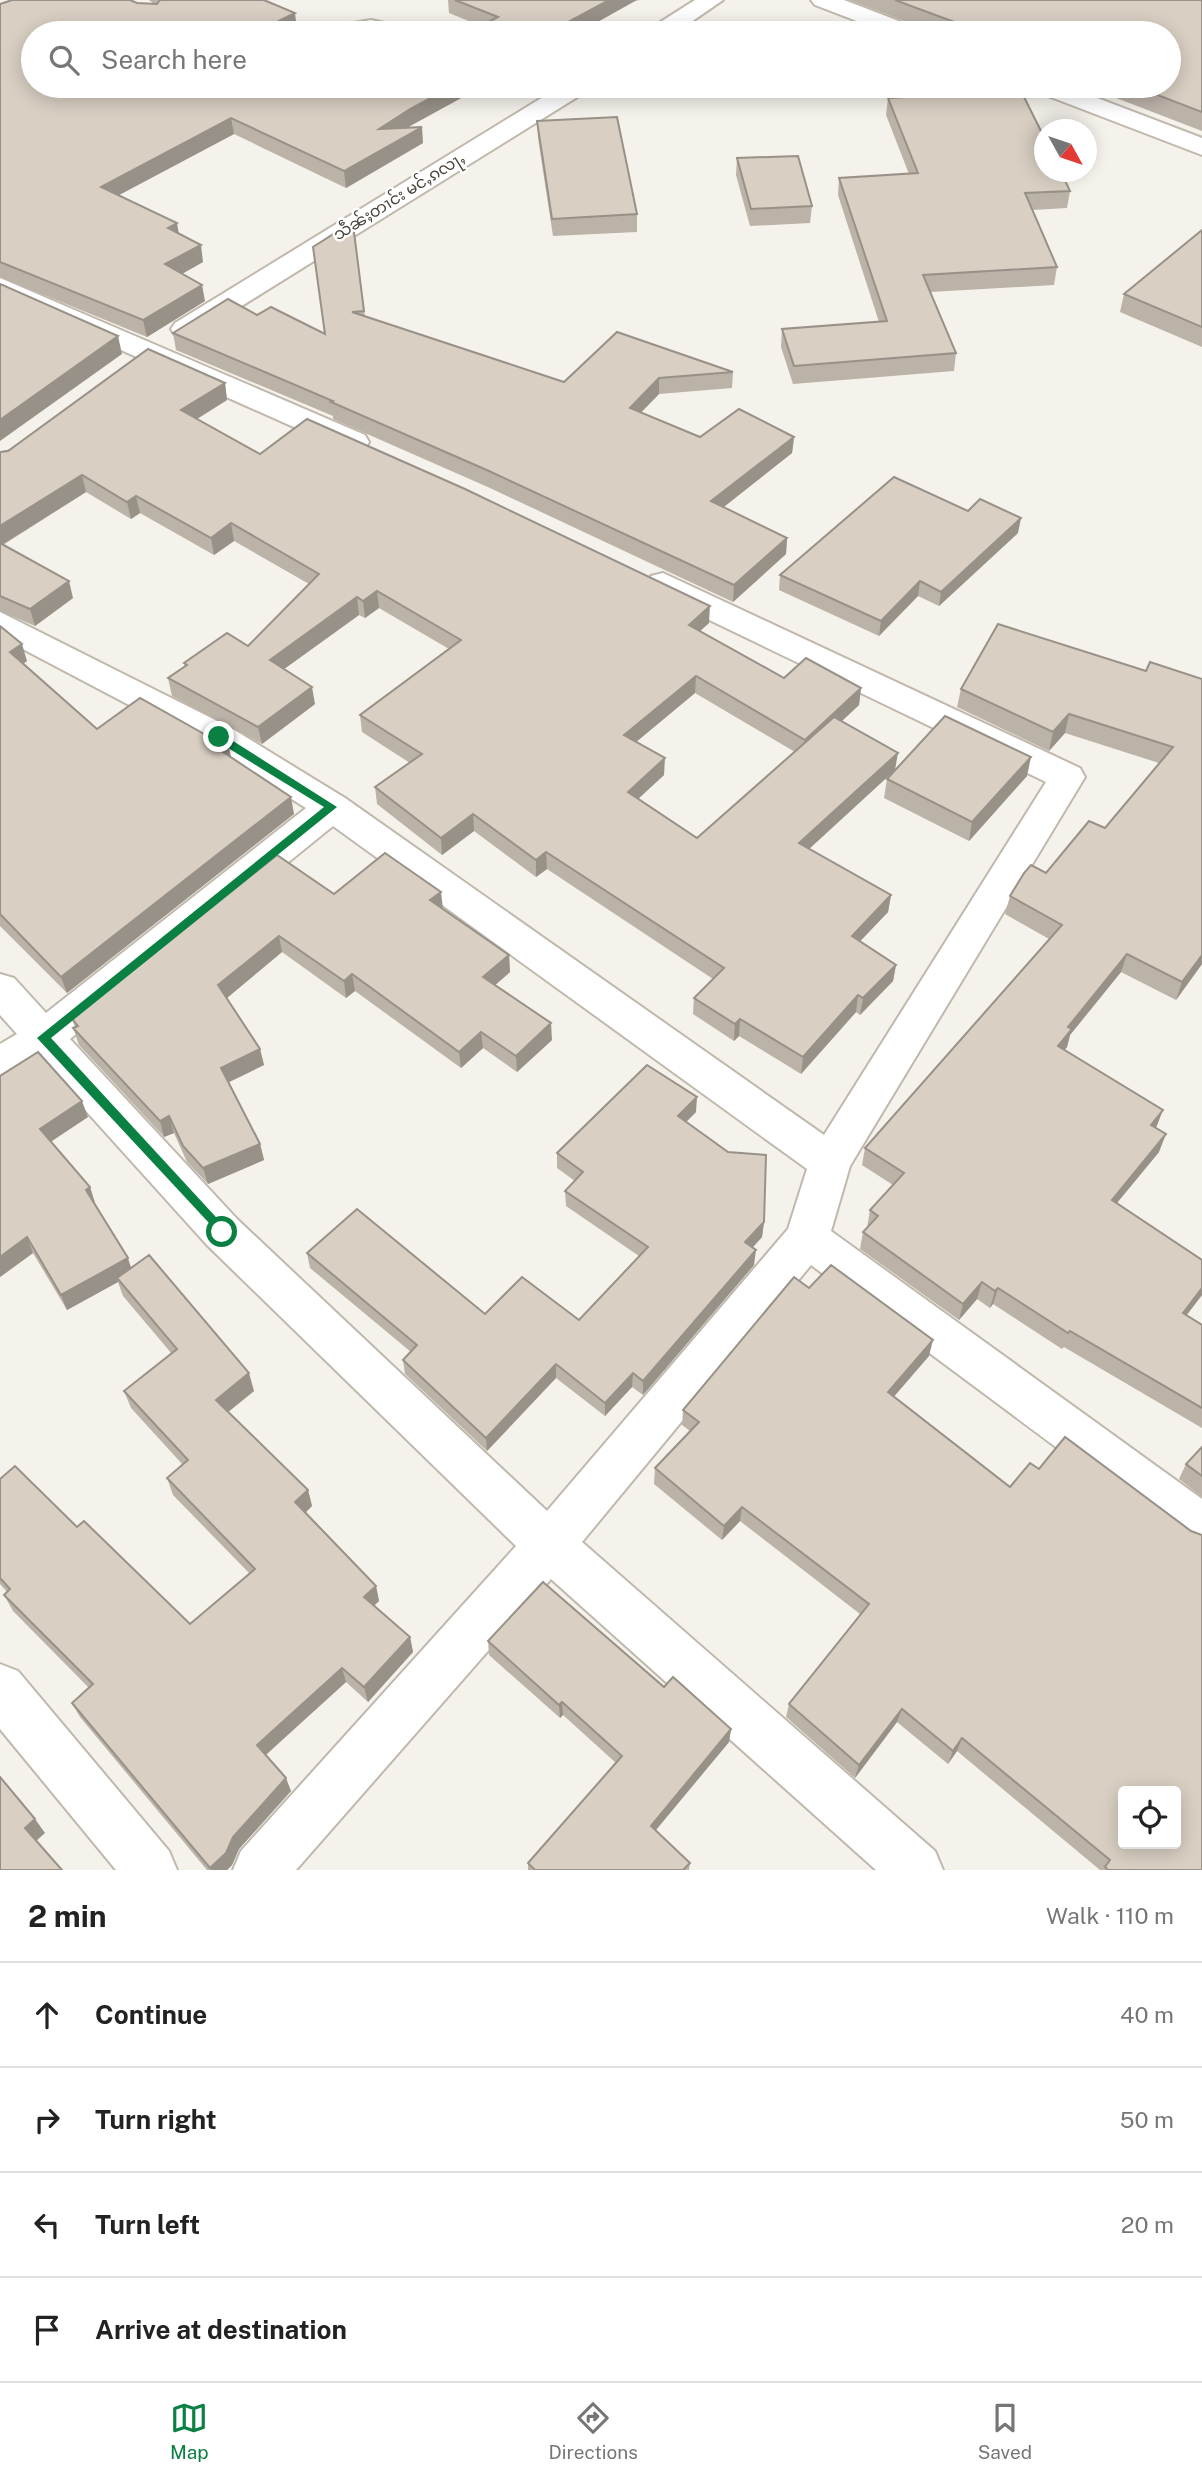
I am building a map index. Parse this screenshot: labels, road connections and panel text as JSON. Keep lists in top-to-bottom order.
{
  "streets": {
    "street": ["သဵၼ်ႈတၢင်း မင်ႇၵလႃႇ"]
  },
  "north": "bottom right",
  "page": {
    "search": "Search here",
    "heading": ["2 min", "Walk · 110 m"],
    "list": [
      ["Continue", "40 m"],
      ["Turn right", "50 m"],
      ["Turn left", "20 m"],
      "Arrive at destination"
    ],
    "nav": ["Map", "Directions", "Saved"]
  }
}
